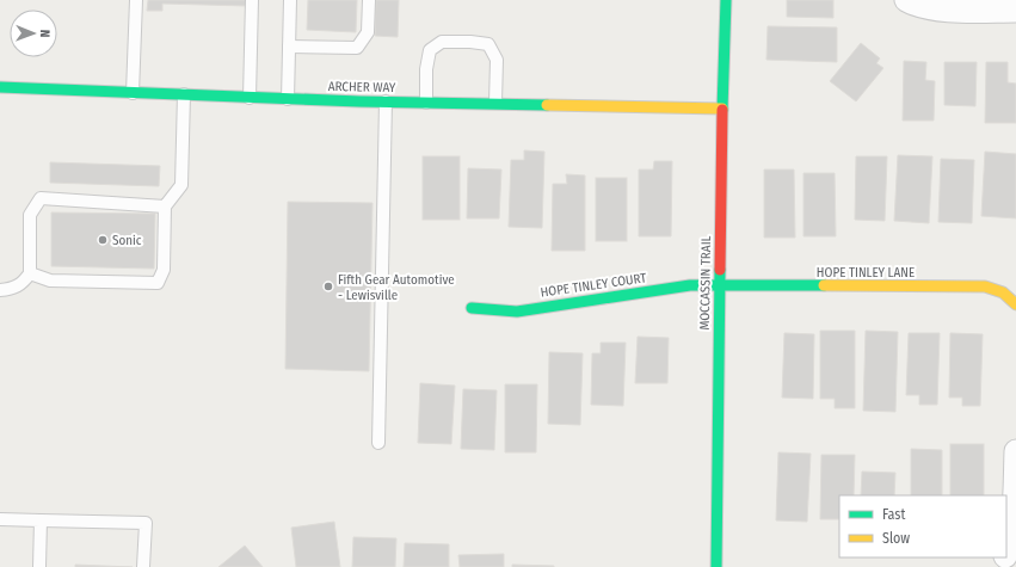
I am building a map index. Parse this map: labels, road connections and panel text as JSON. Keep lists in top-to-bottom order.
{
  "streets": {
    "street": [
      "ARCHER WAY",
      "HOPE TINLEY LANE",
      "MOCCASSIN TRAIL",
      "HOPE TINLEY COURT"
    ]
  },
  "crossings": [
    ["ARCHER WAY", "MOCCASSIN TRAIL"],
    ["HOPE TINLEY LANE", "MOCCASSIN TRAIL"],
    ["HOPE TINLEY LANE", "HOPE TINLEY COURT"],
    ["MOCCASSIN TRAIL", "HOPE TINLEY COURT"]
  ],
  "places": ["Sonic", "Fifth Gear Automotive - Lewisville"],
  "legend": ["Fast", "Slow"],
  "north": "right"
}
